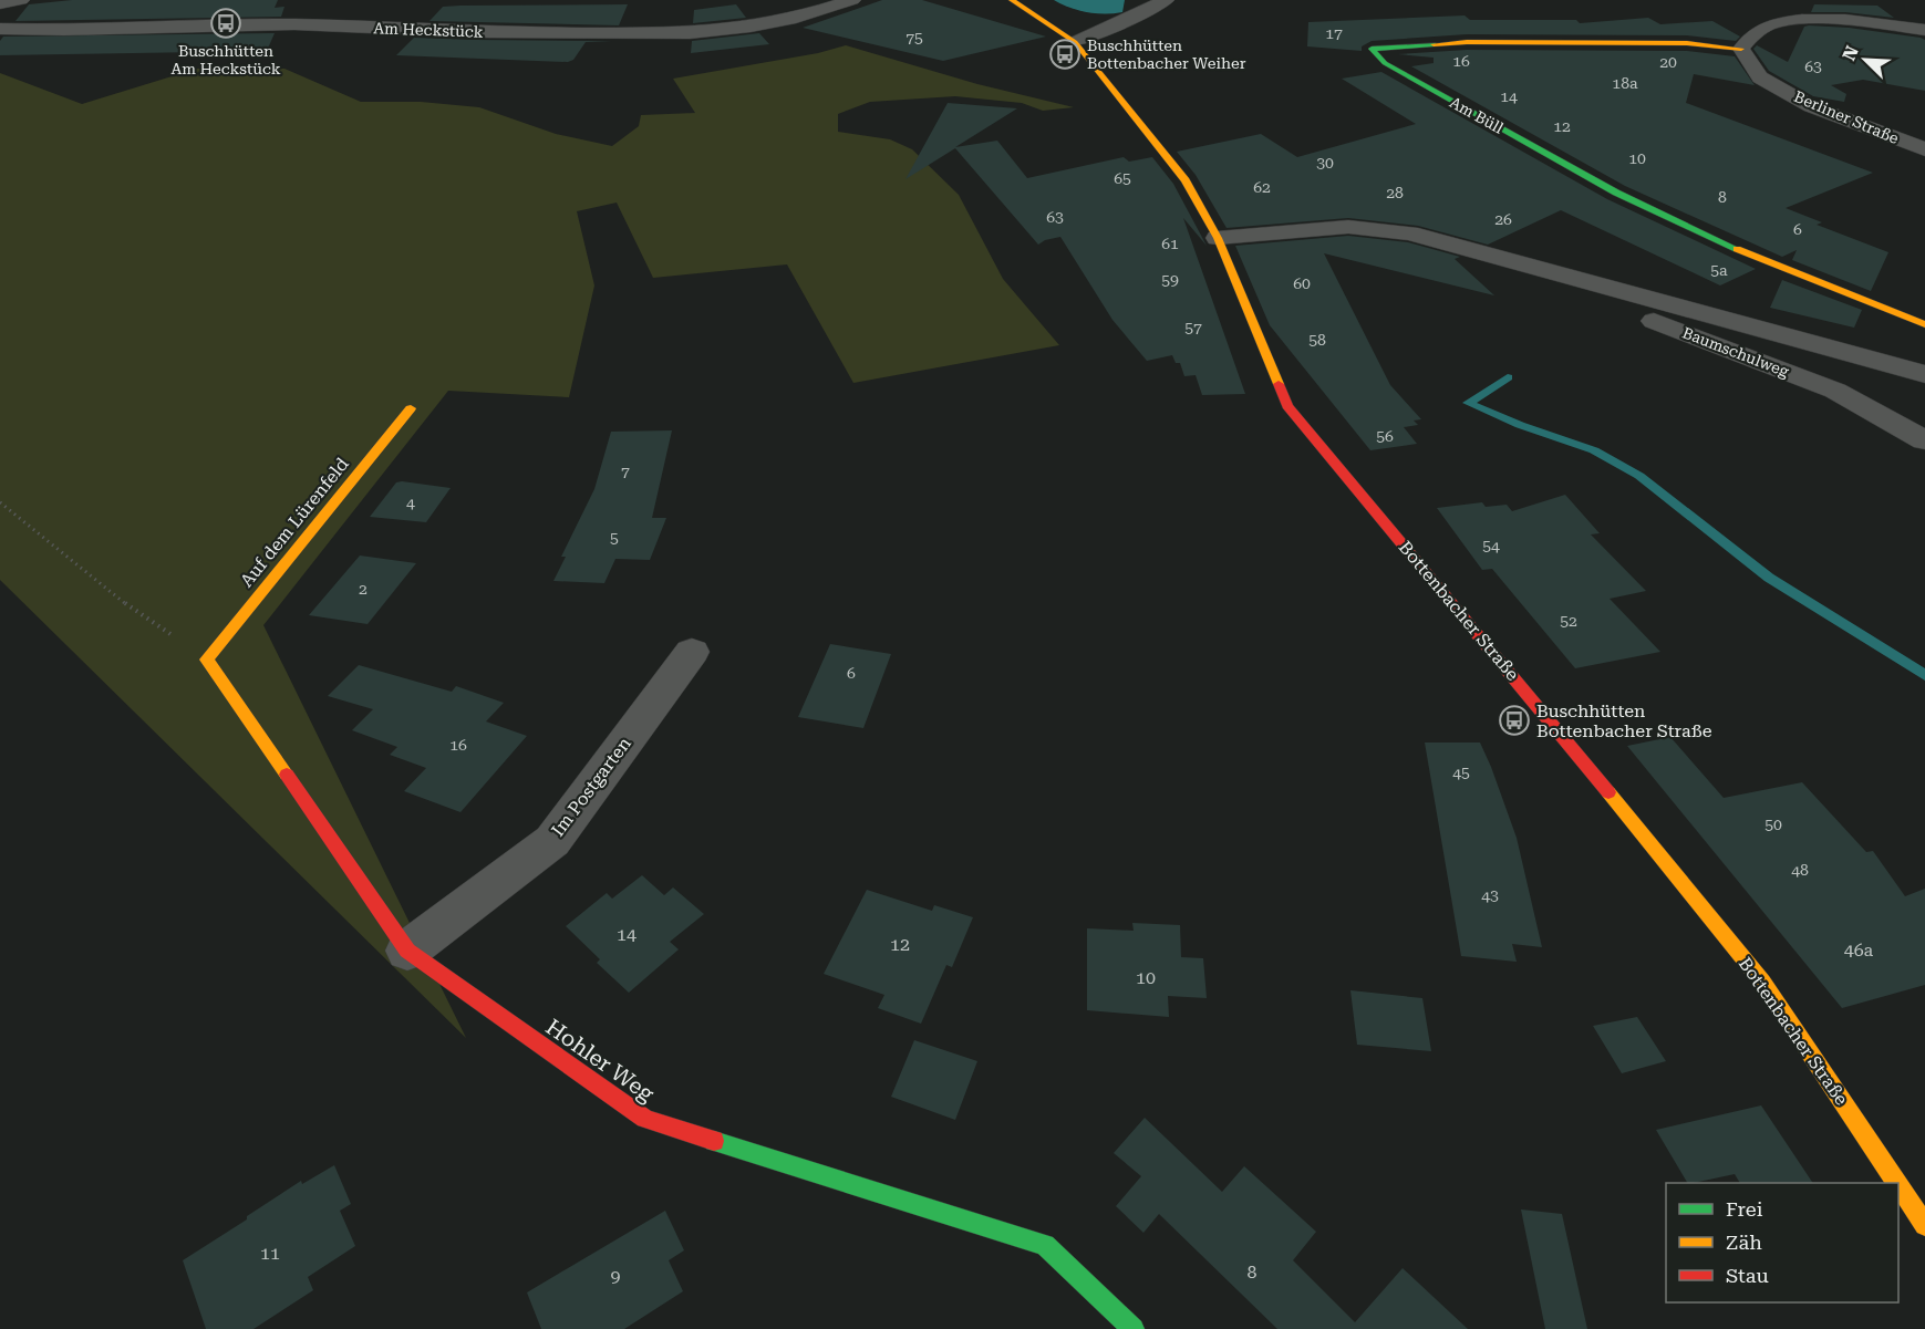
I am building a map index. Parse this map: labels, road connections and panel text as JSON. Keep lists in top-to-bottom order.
{
  "streets": {
    "street": [
      "Am Heckstück",
      "Am Büll",
      "Berliner Straße",
      "Baumschulweg",
      "Auf dem Lürenfeld",
      "Bottenbacher Straße",
      "Im Postgarten",
      "Hohler Weg"
    ]
  },
  "crossings": [
    ["Am Büll", "Berliner Straße"],
    ["Auf dem Lürenfeld", "Hohler Weg"],
    ["Im Postgarten", "Hohler Weg"]
  ],
  "places": {
    "bus stop": ["Buschhütten Am Heckstück", "Buschhütten Bottenbacher Weiher", "Buschhütten Bottenbacher Straße"]
  },
  "house_numbers": [
    "17",
    "75",
    "16",
    "20",
    "63",
    "18a",
    "14",
    "12",
    "10",
    "30",
    "65",
    "62",
    "28",
    "8",
    "63",
    "26",
    "6",
    "61",
    "5a",
    "59",
    "60",
    "57",
    "58",
    "56",
    "7",
    "4",
    "5",
    "54",
    "2",
    "52",
    "6",
    "16",
    "45",
    "50",
    "48",
    "43",
    "14",
    "12",
    "46a",
    "10",
    "11",
    "8",
    "9"
  ],
  "legend": ["Frei", "Zäh", "Stau"],
  "north": "top left"
}
